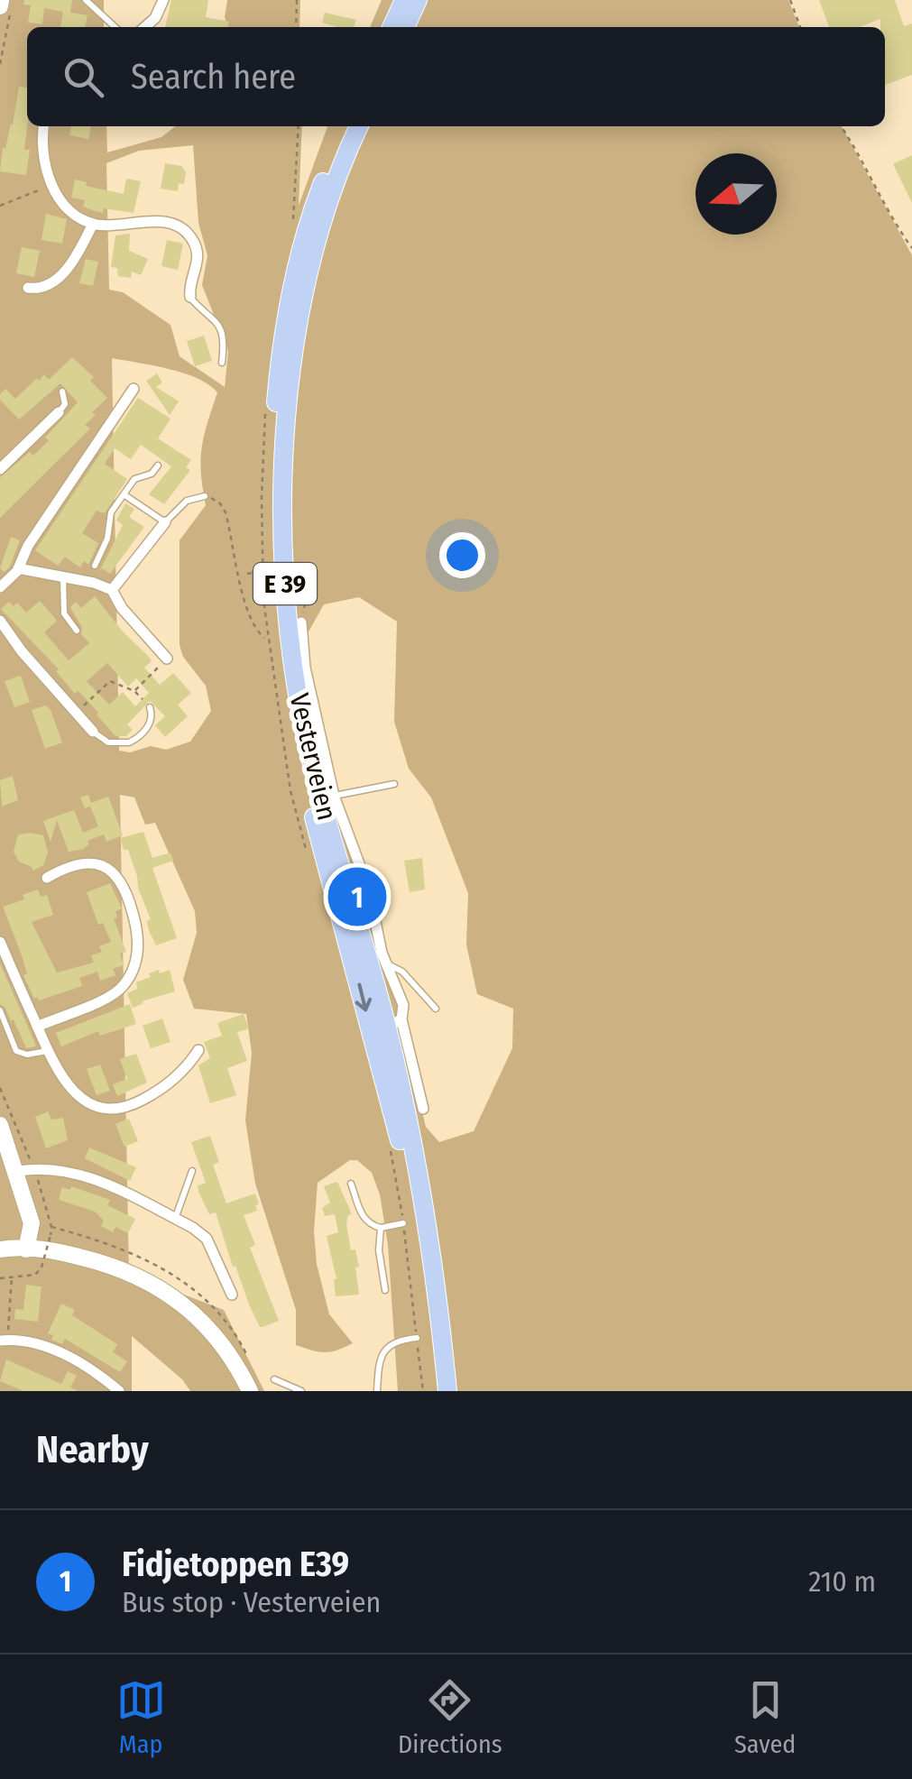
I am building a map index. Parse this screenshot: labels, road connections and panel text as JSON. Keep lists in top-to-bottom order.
{
  "streets": {
    "highway": ["E 39", "Vesterveien"]
  },
  "north": "left",
  "page": {
    "search": "Search here",
    "pins": "1",
    "heading": "Nearby",
    "list": [
      {
        "mark": "1",
        "name": "Fidjetoppen E39",
        "note": "Bus stop · Vesterveien",
        "value": "210 m"
      }
    ],
    "nav": ["Map", "Directions", "Saved"]
  }
}
